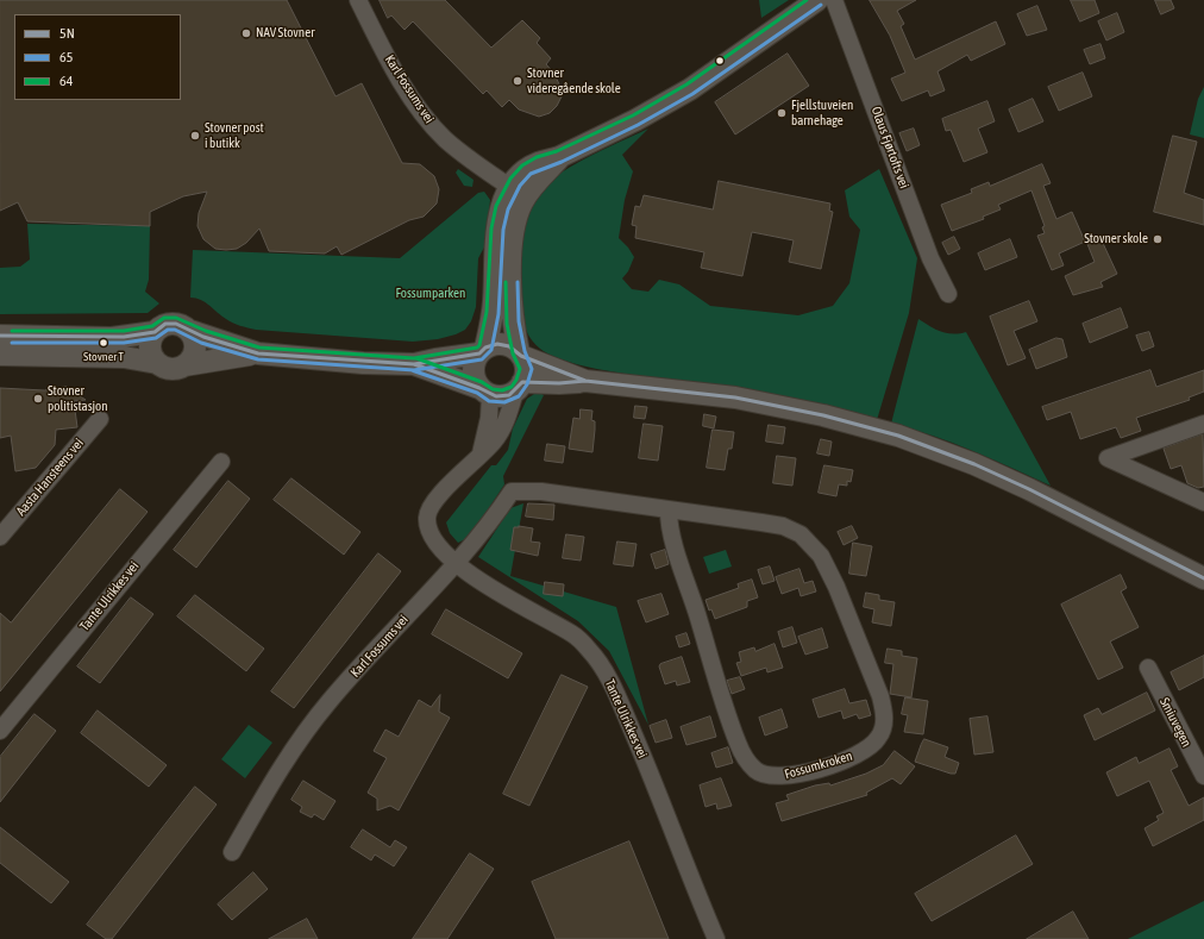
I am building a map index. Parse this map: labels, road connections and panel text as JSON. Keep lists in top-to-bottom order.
{
  "streets": {
    "street": [
      "Karl Fossums vei",
      "Olaus Fjørtofts vei",
      "Aasta Hansteens vei",
      "Tante Ulrikkes vei",
      "Smiuvegen",
      "Fossumkroken"
    ]
  },
  "crossings": [
    ["Karl Fossums vei", "Tante Ulrikkes vei"],
    ["Karl Fossums vei", "Fossumkroken"],
    ["Tante Ulrikkes vei", "Fossumkroken"]
  ],
  "parks": ["Fossumparken"],
  "places": [
    "NAV Stovner",
    "Stovner videregående skole",
    "Fjellstuveien barnehage",
    "Stovner post i butikk",
    "Stovner skole",
    "Stovner T",
    "Stovner politistasjon"
  ],
  "lines": ["transit line 64", "transit line 65", "transit line 5N"],
  "legend": ["5N", "65", "64"]
}
